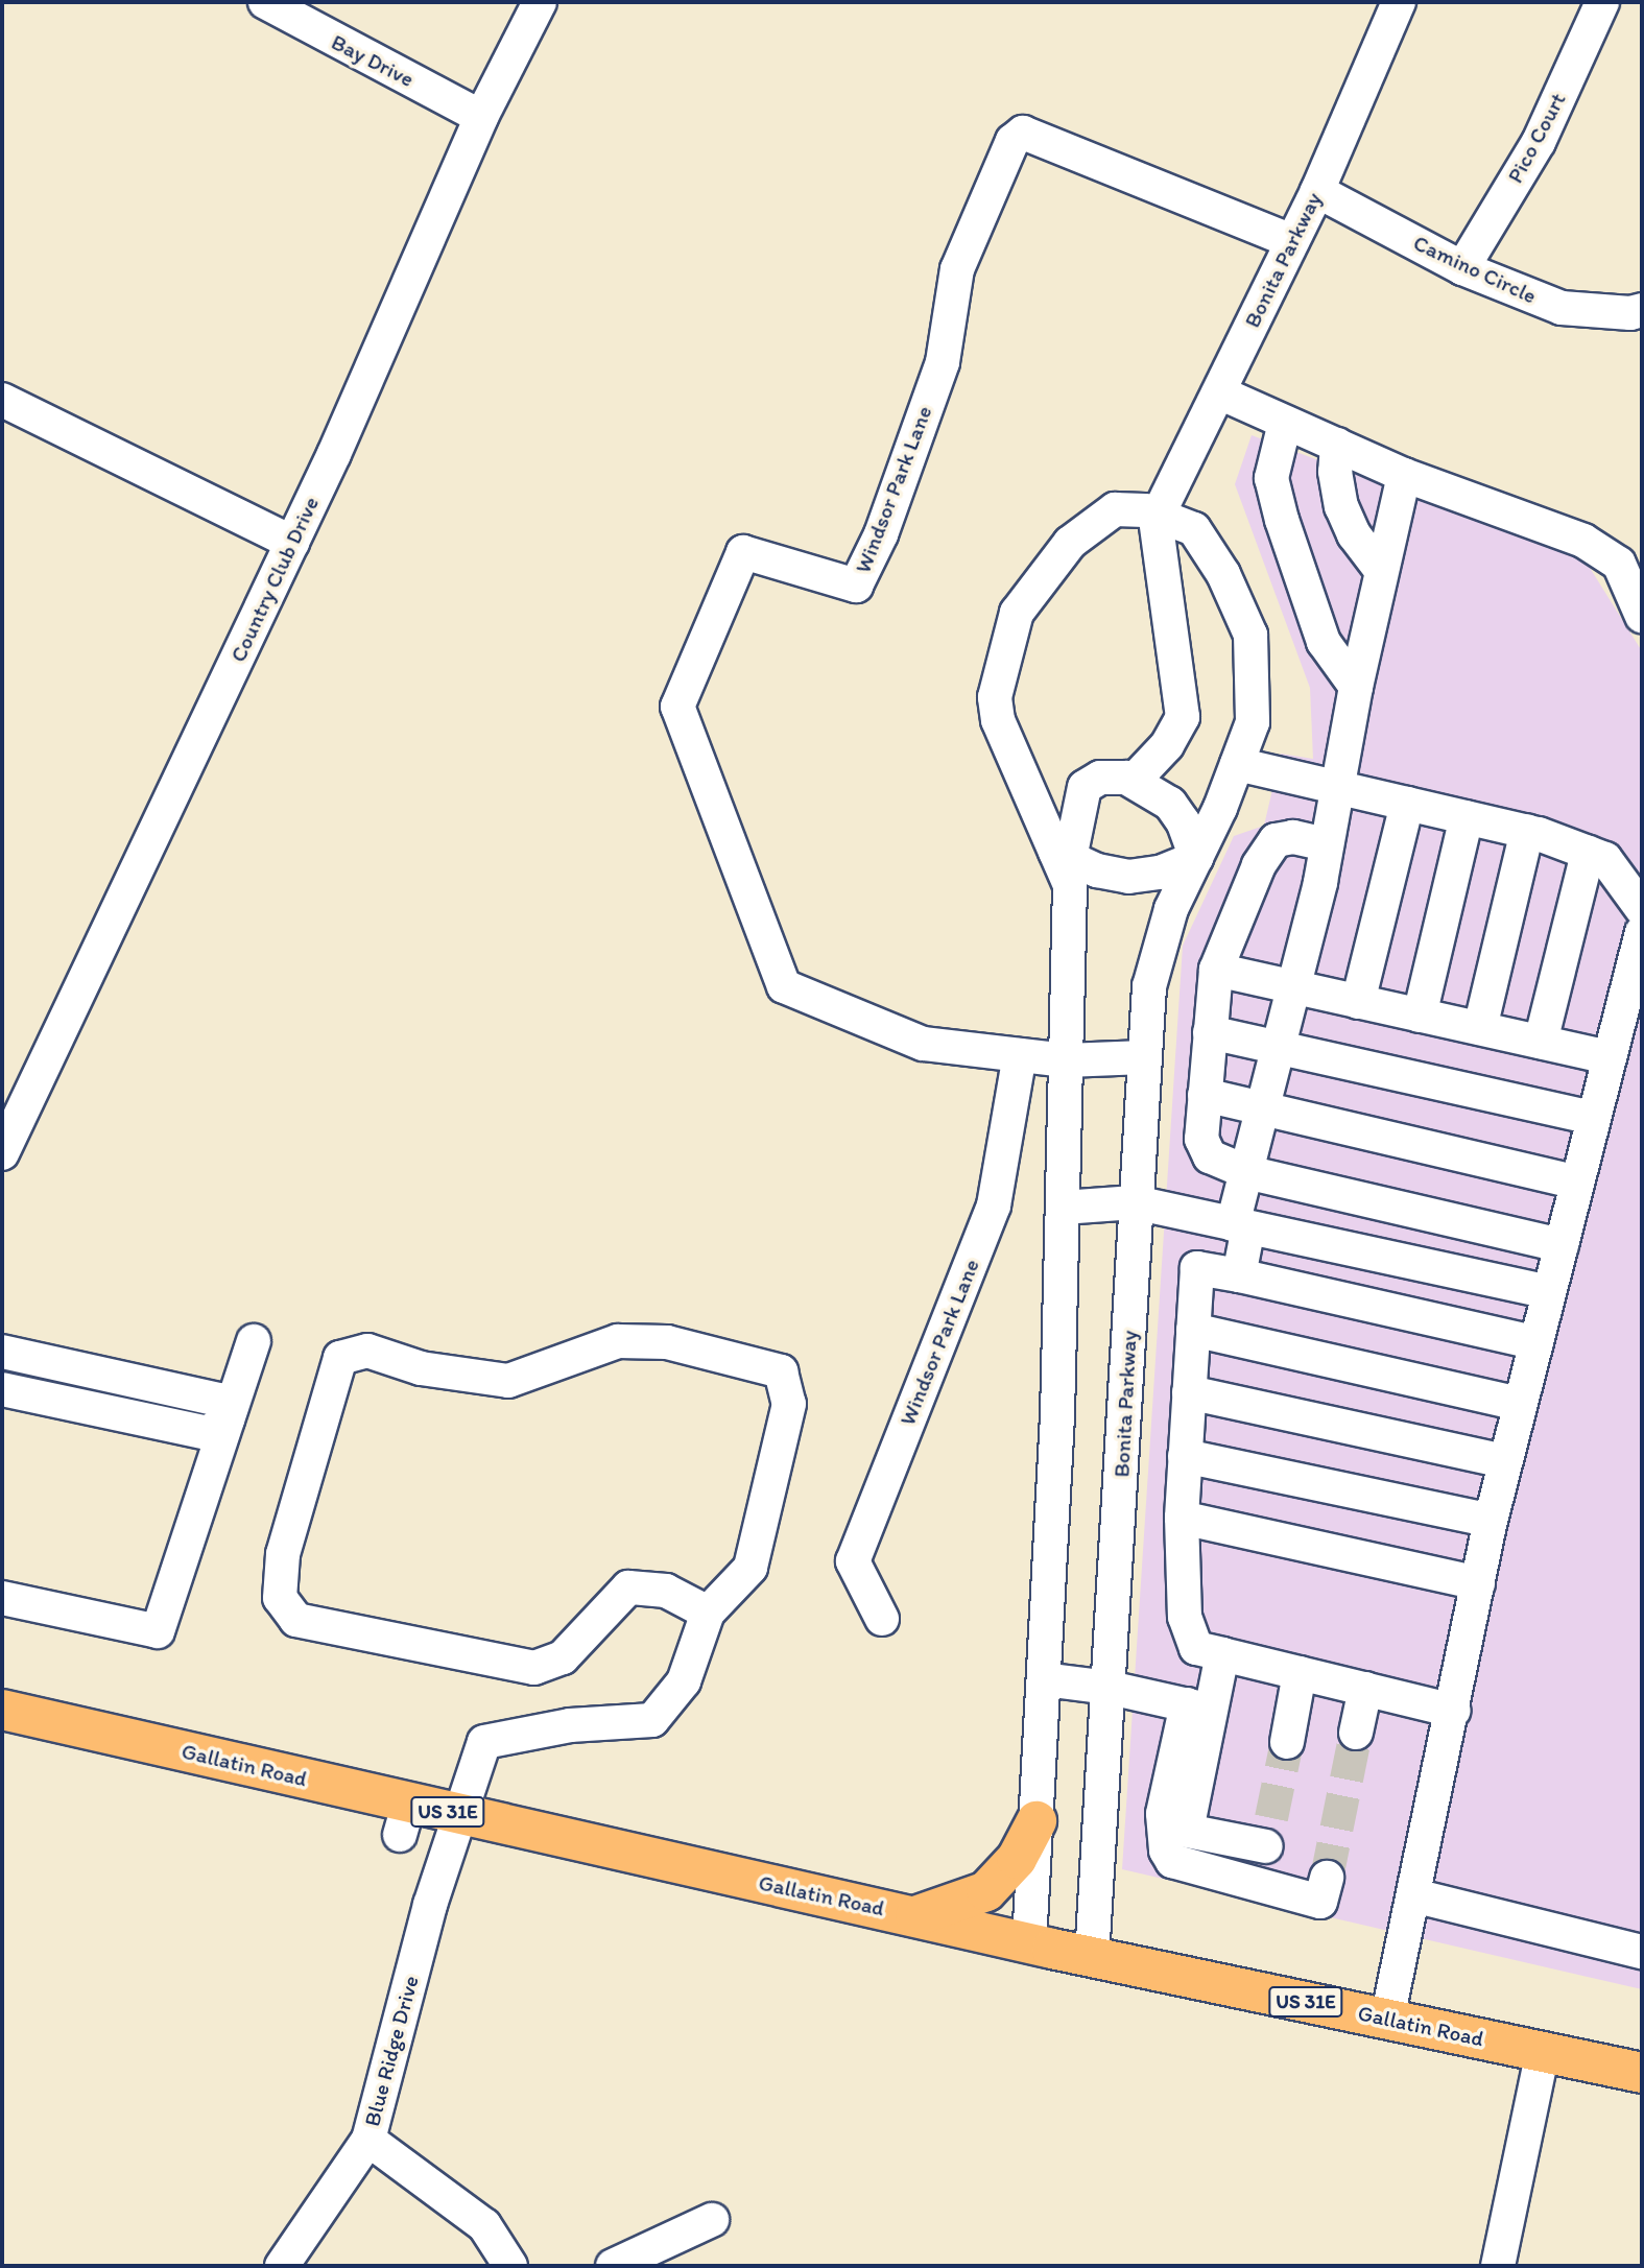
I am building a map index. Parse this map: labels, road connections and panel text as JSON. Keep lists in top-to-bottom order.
{
  "streets": {
    "main road": ["Gallatin Road", "US 31E"],
    "street": [
      "Bay Drive",
      "Pico Court",
      "Bonita Parkway",
      "Camino Circle",
      "Windsor Park Lane",
      "Country Club Drive",
      "Blue Ridge Drive"
    ]
  },
  "crossings": [
    ["Bay Drive", "Country Club Drive"],
    ["Pico Court", "Camino Circle"],
    ["Bonita Parkway", "Camino Circle"],
    ["Bonita Parkway", "Windsor Park Lane"],
    ["Bonita Parkway", "Gallatin Road"],
    ["Gallatin Road", "Blue Ridge Drive"]
  ]
}
